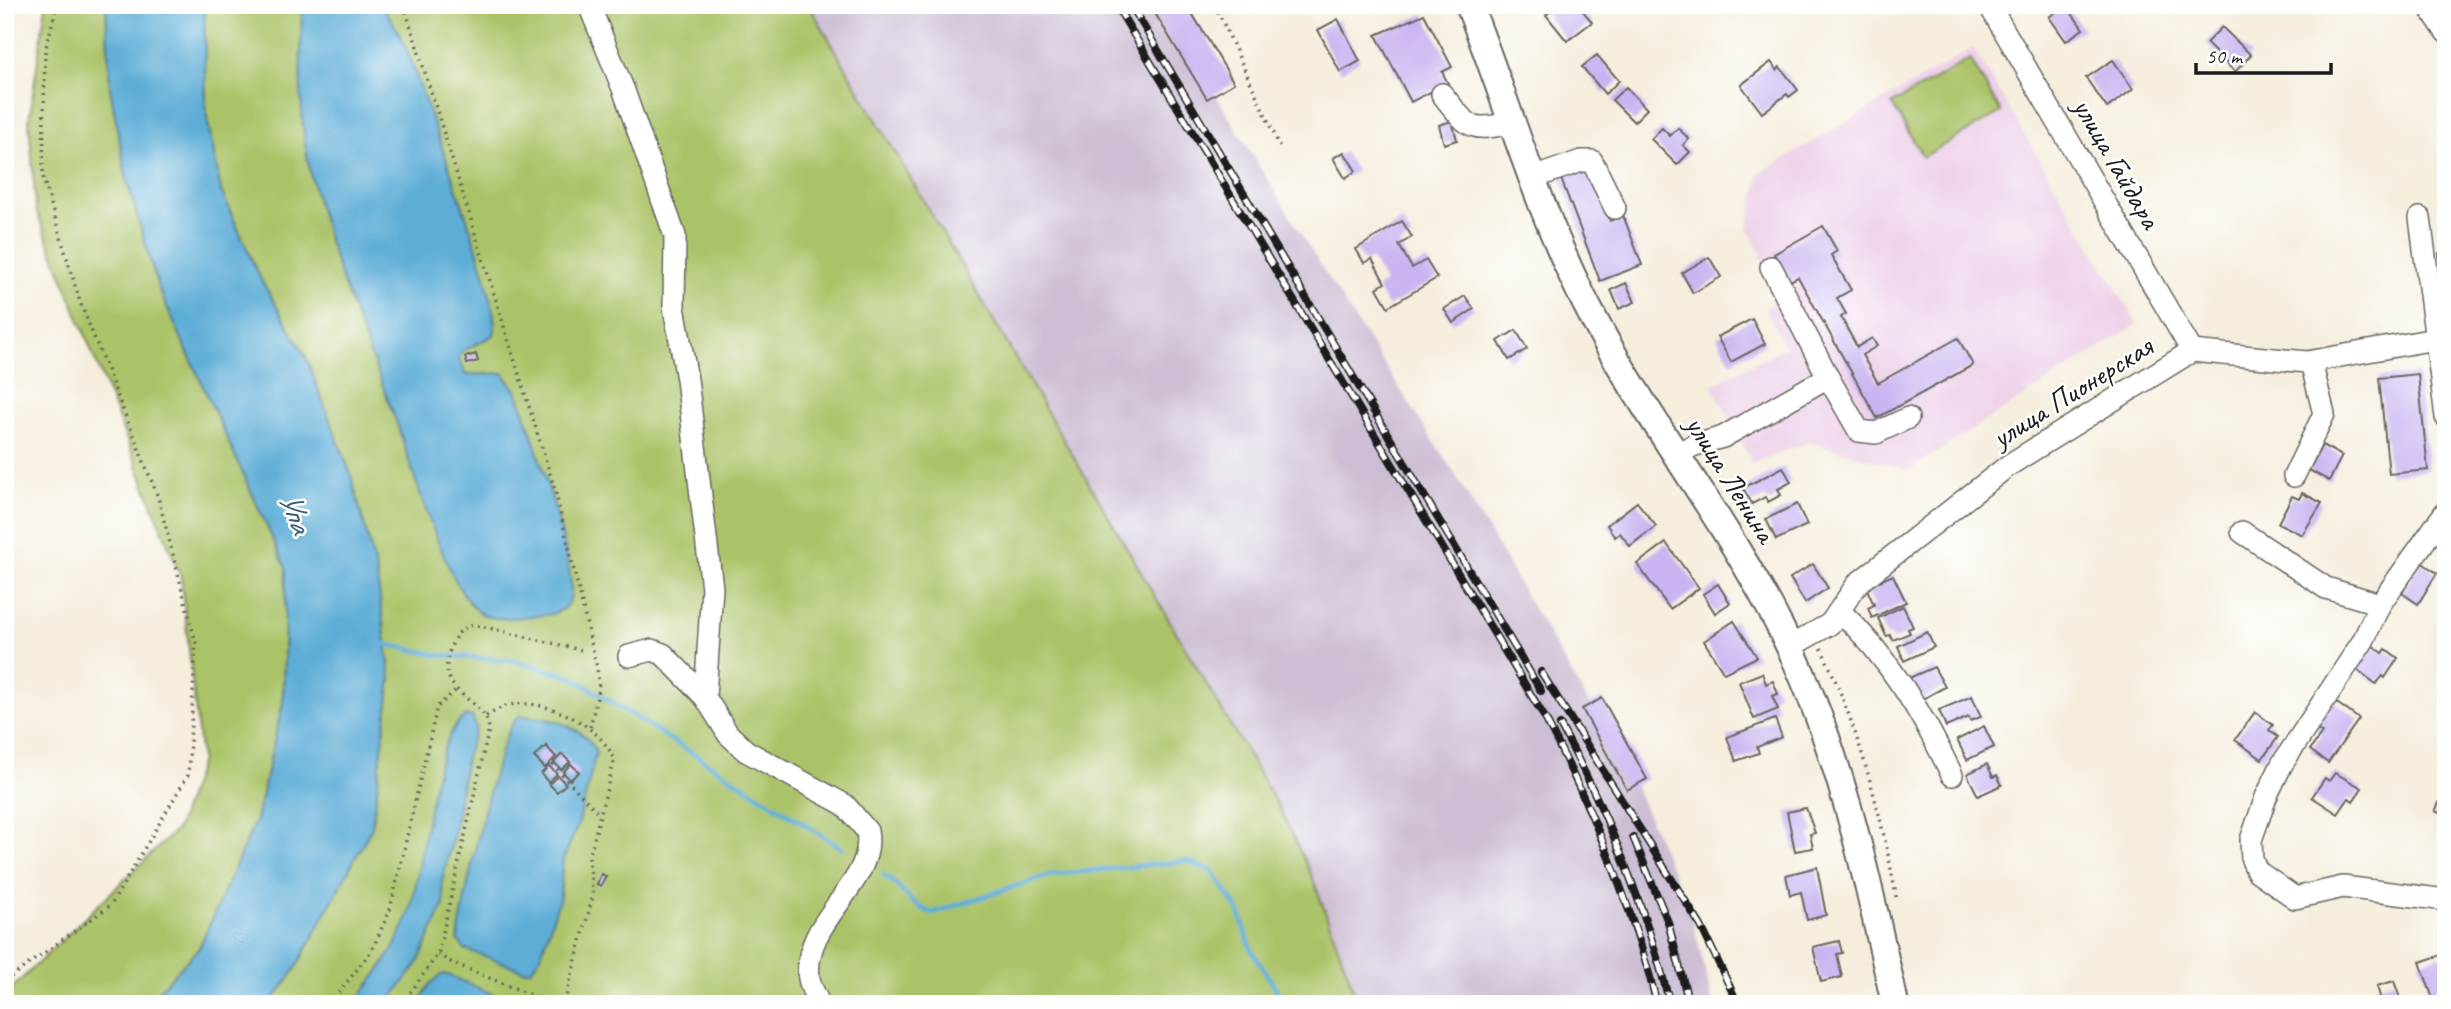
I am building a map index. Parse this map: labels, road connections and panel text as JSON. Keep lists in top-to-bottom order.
{
  "streets": {
    "main road": ["улица Ленина"],
    "street": ["улица Гайдара", "улица Пионерская"]
  },
  "crossings": [
    ["улица Гайдара", "улица Пионерская"],
    ["улица Пионерская", "улица Ленина"]
  ],
  "water": ["Упа"],
  "scale_bar": "50 m"
}
